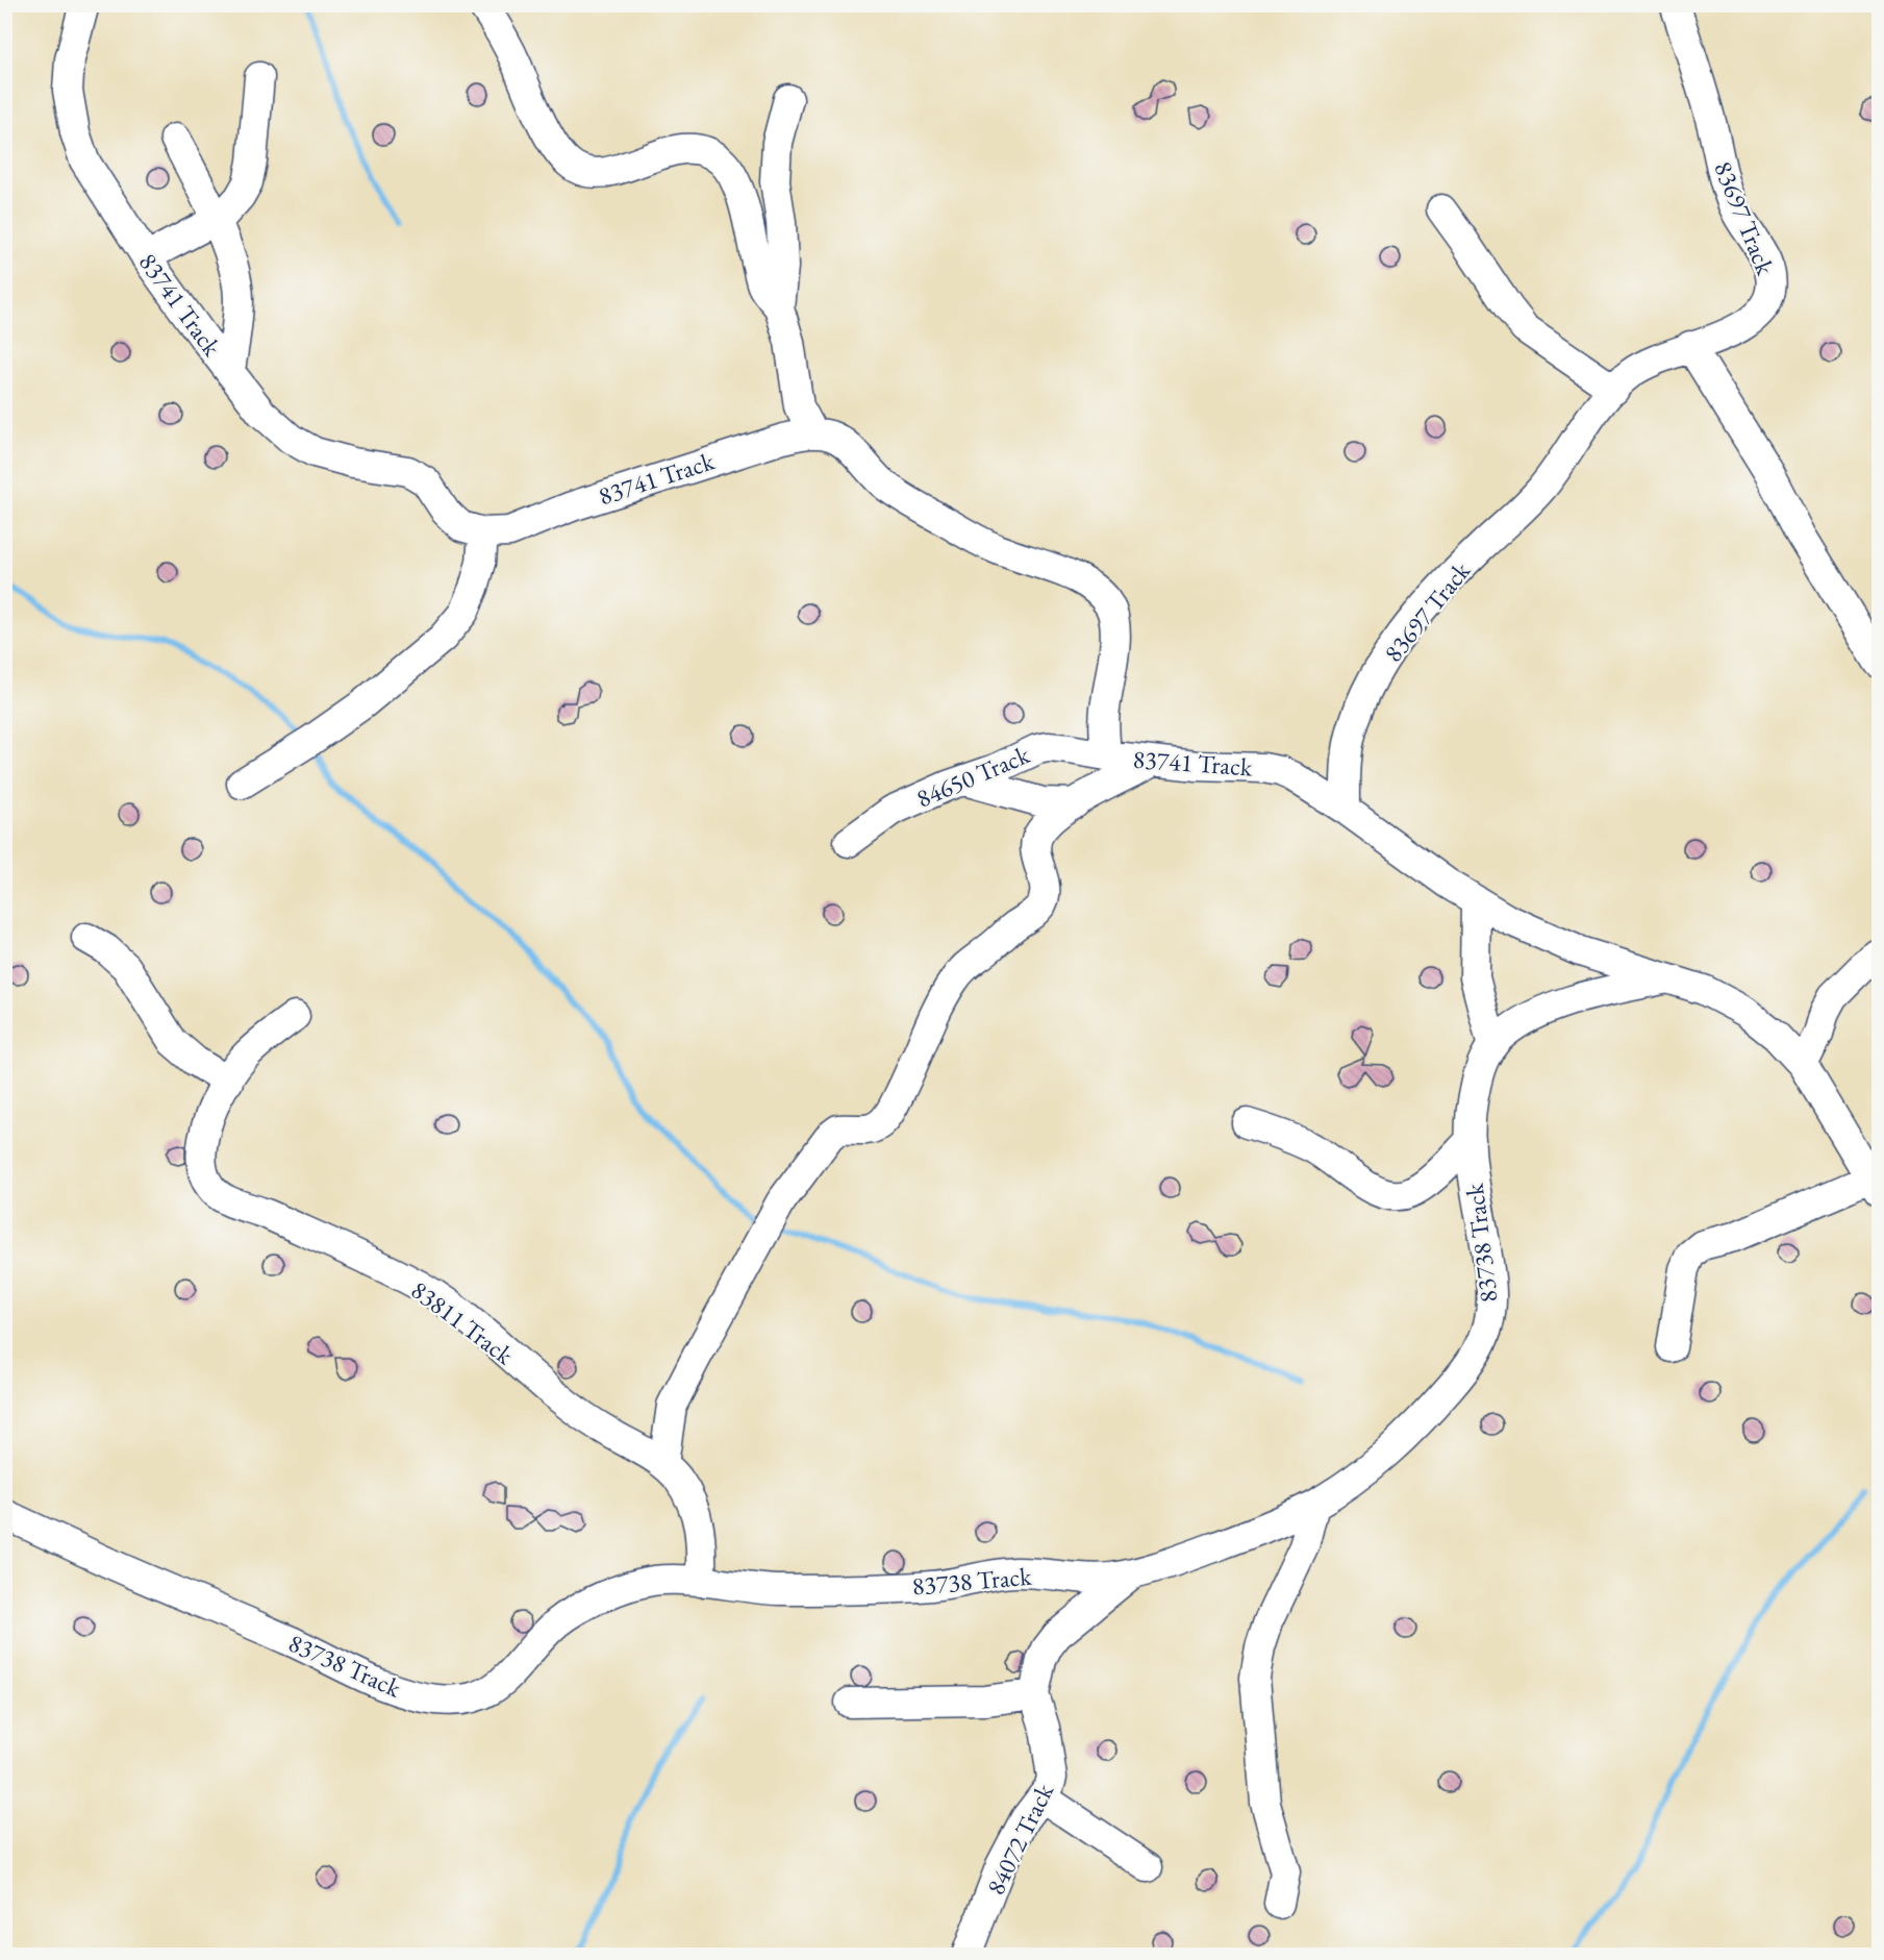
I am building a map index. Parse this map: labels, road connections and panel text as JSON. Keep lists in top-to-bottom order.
{
  "streets": {
    "street": [
      "83697 Track",
      "83741 Track",
      "84650 Track",
      "83738 Track",
      "83811 Track",
      "84072 Track"
    ]
  },
  "crossings": [
    ["83697 Track", "83741 Track"],
    ["83741 Track", "84650 Track"],
    ["83738 Track", "83811 Track"],
    ["83738 Track", "84072 Track"]
  ]
}
